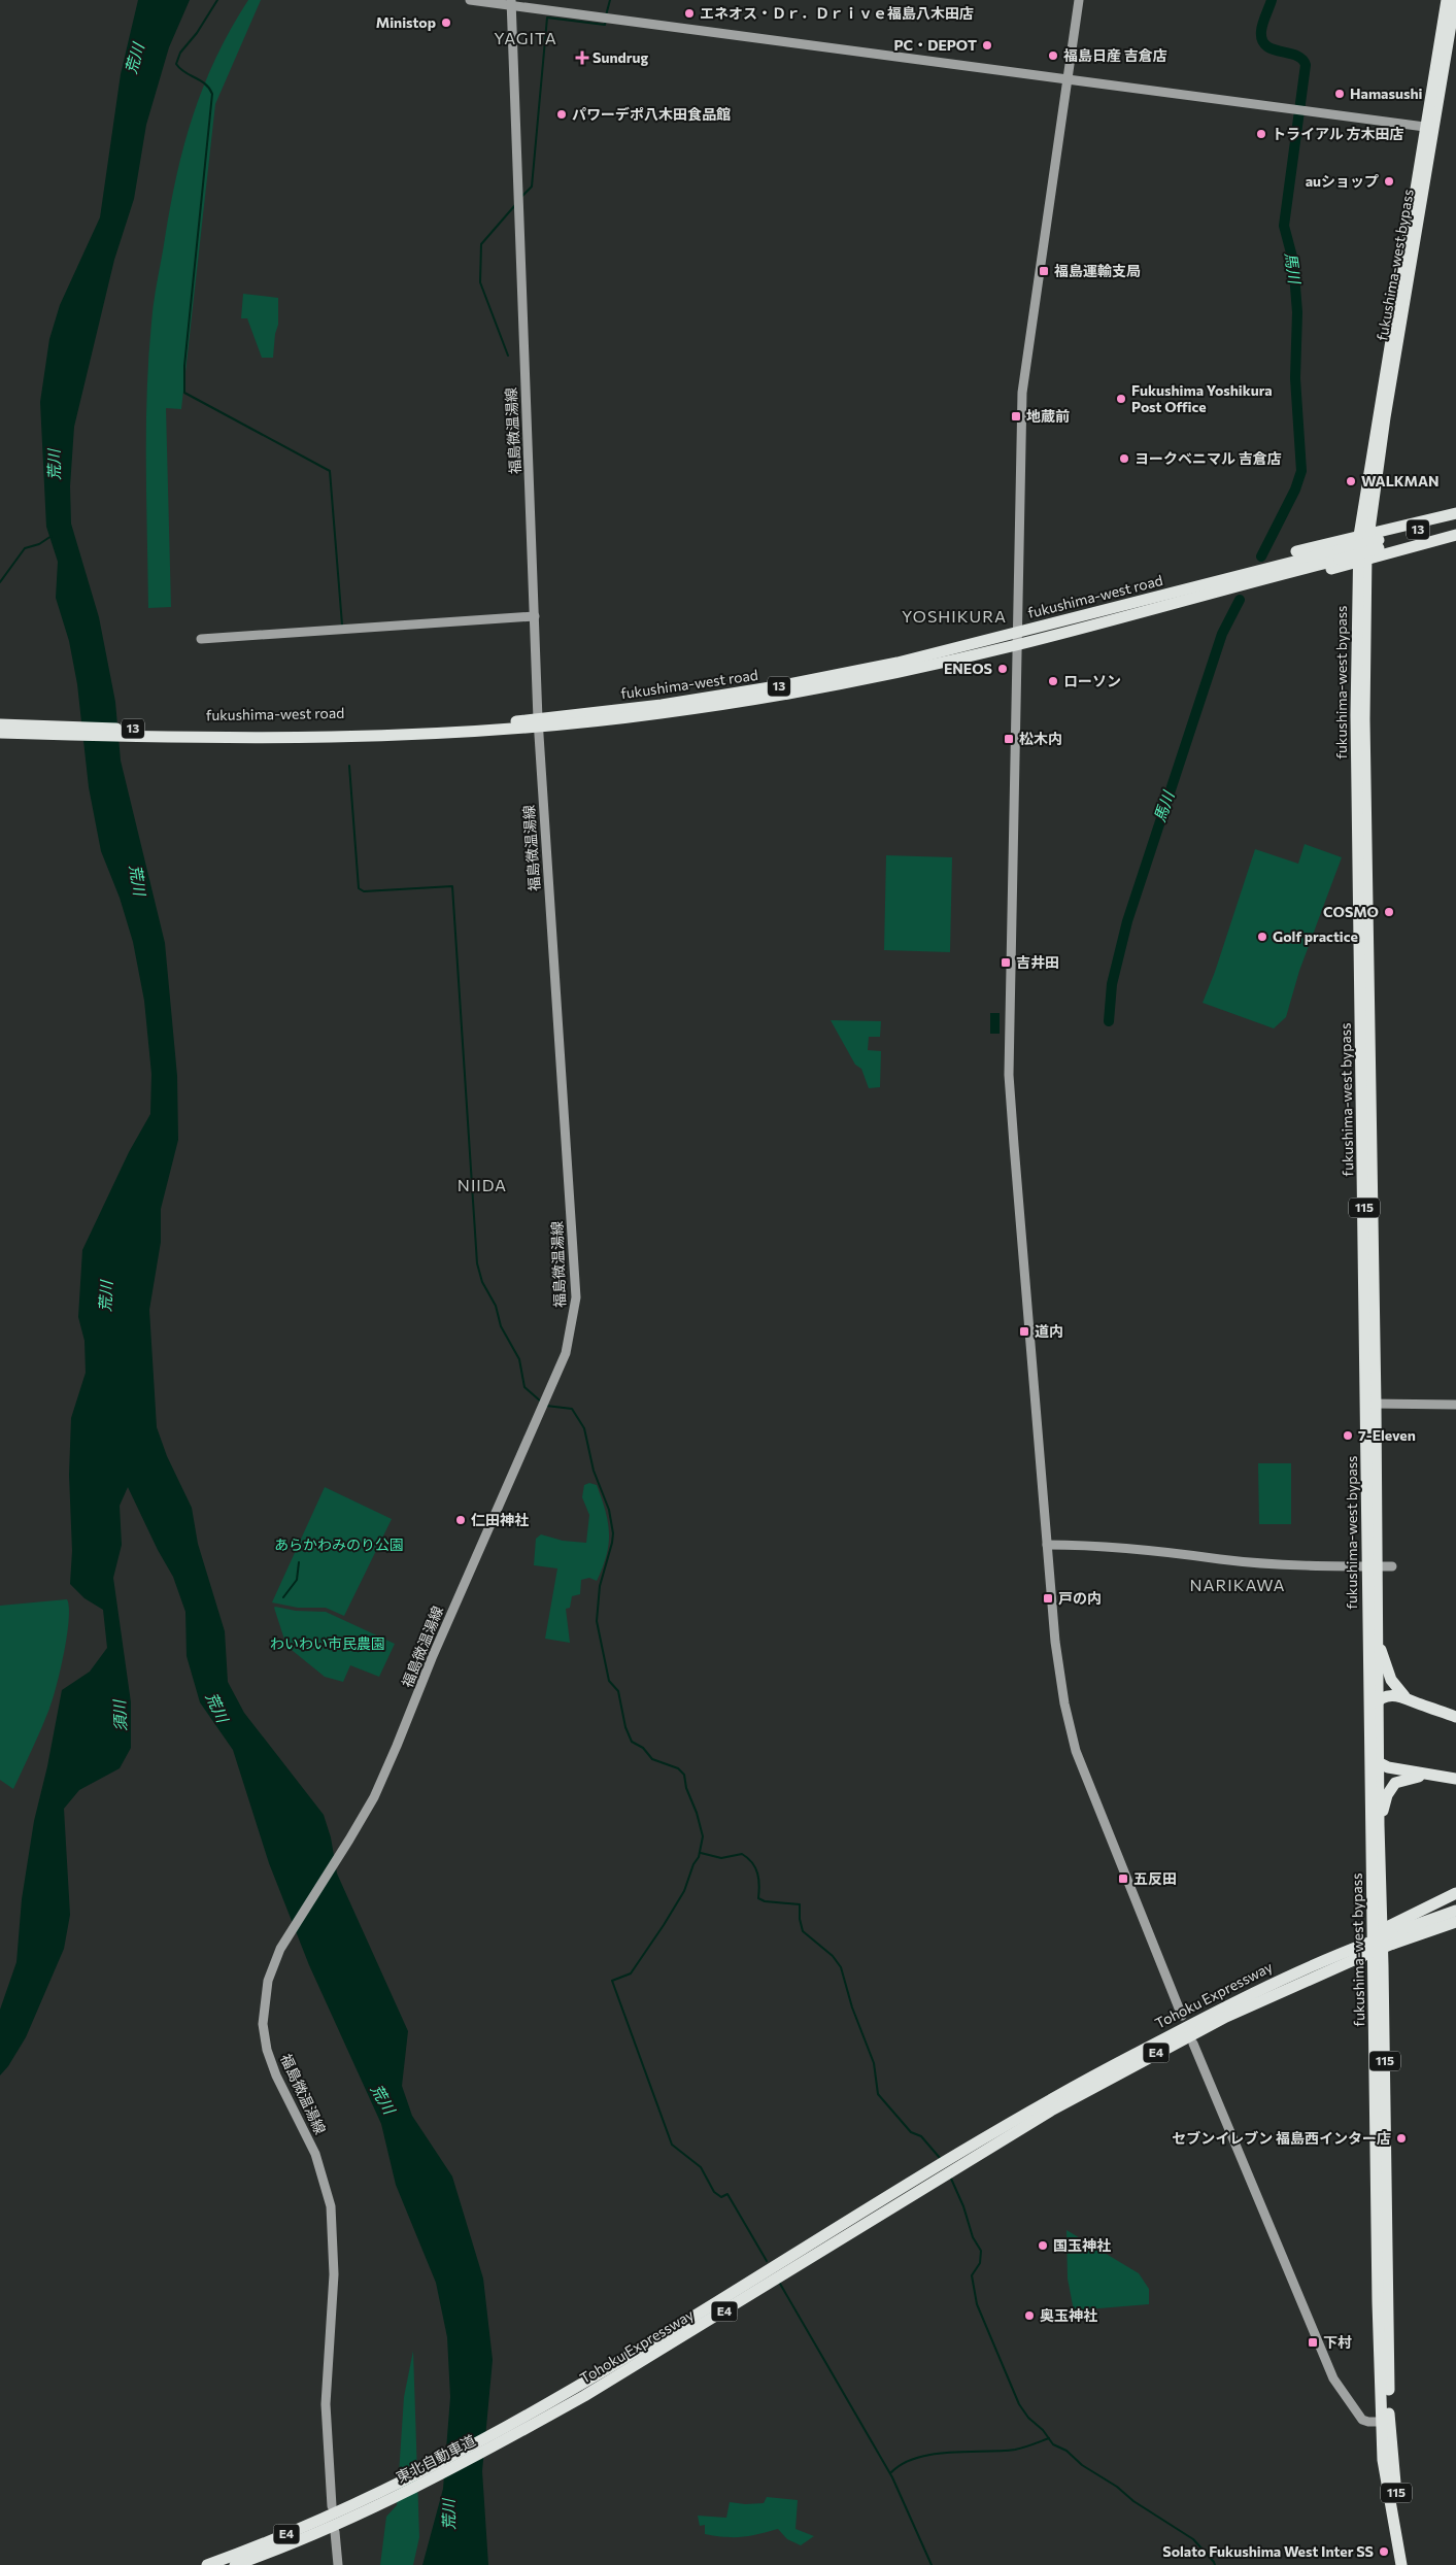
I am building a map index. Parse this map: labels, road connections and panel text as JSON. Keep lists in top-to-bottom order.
{
  "streets": {
    "highway": [
      "fukushima-west bypass",
      "13",
      "fukushima-west road",
      "115",
      "Tohoku Expressway",
      "E4",
      "東北自動車道"
    ],
    "street": ["福島微温湯線"]
  },
  "crossings": [
    ["fukushima-west bypass", "115"],
    ["福島微温湯線", "fukushima-west road"],
    ["Tohoku Expressway", "E4"],
    ["Tohoku Expressway", "東北自動車道"],
    ["E4", "東北自動車道"]
  ],
  "districts": [
    "YAGITA",
    "YOSHIKURA",
    "NIIDA",
    "NARIKAWA"
  ],
  "water": ["荒川", "馬川", "須川"],
  "parks": ["あらかわみのり公園", "わいわい市民農園"],
  "places": {
    "other": [
      "エネオス・Ｄｒ．Ｄｒｉｖｅ福島八木田店",
      "Ministop",
      "PC・DEPOT",
      "福島日産 吉倉店",
      "Hamasushi",
      "パワーデポ八木田食品館",
      "トライアル 方木田店",
      "auショップ",
      "Fukushima Yoshikura Post Office",
      "ヨークベニマル 吉倉店",
      "WALKMAN",
      "ENEOS",
      "ローソン",
      "COSMO",
      "Golf practice",
      "7-Eleven",
      "仁田神社",
      "セブンイレブン 福島西インター店",
      "国玉神社",
      "奥玉神社",
      "Solato Fukushima West Inter SS"
    ],
    "health": ["Sundrug"],
    "transit": [
      "福島運輸支局",
      "地蔵前",
      "松木内",
      "吉井田",
      "道内",
      "戸の内",
      "五反田",
      "下村"
    ]
  }
}
